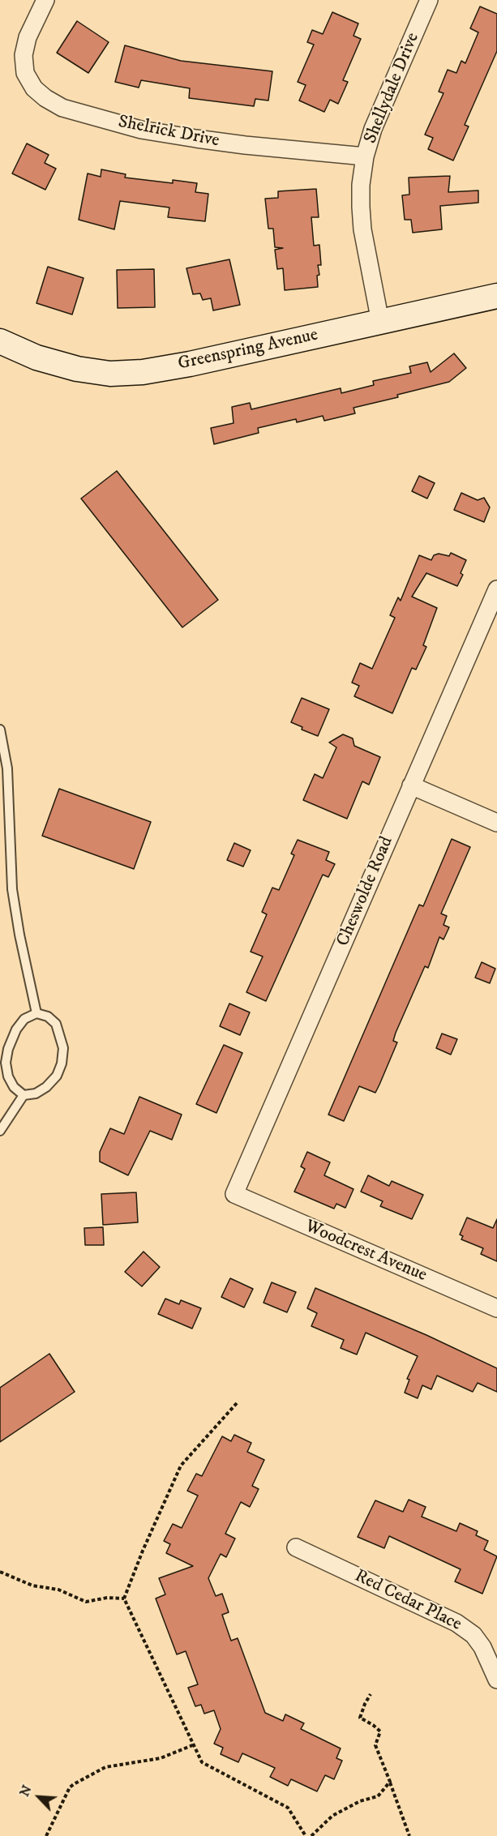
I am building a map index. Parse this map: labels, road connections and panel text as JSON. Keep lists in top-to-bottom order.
{
  "streets": {
    "main road": ["Greenspring Avenue"],
    "street": [
      "Shellydale Drive",
      "Shelrick Drive",
      "Cheswolde Road",
      "Woodcrest Avenue",
      "Red Cedar Place"
    ]
  },
  "crossings": [
    ["Shellydale Drive", "Shelrick Drive"],
    ["Shellydale Drive", "Greenspring Avenue"],
    ["Cheswolde Road", "Woodcrest Avenue"]
  ],
  "north": "top left"
}
